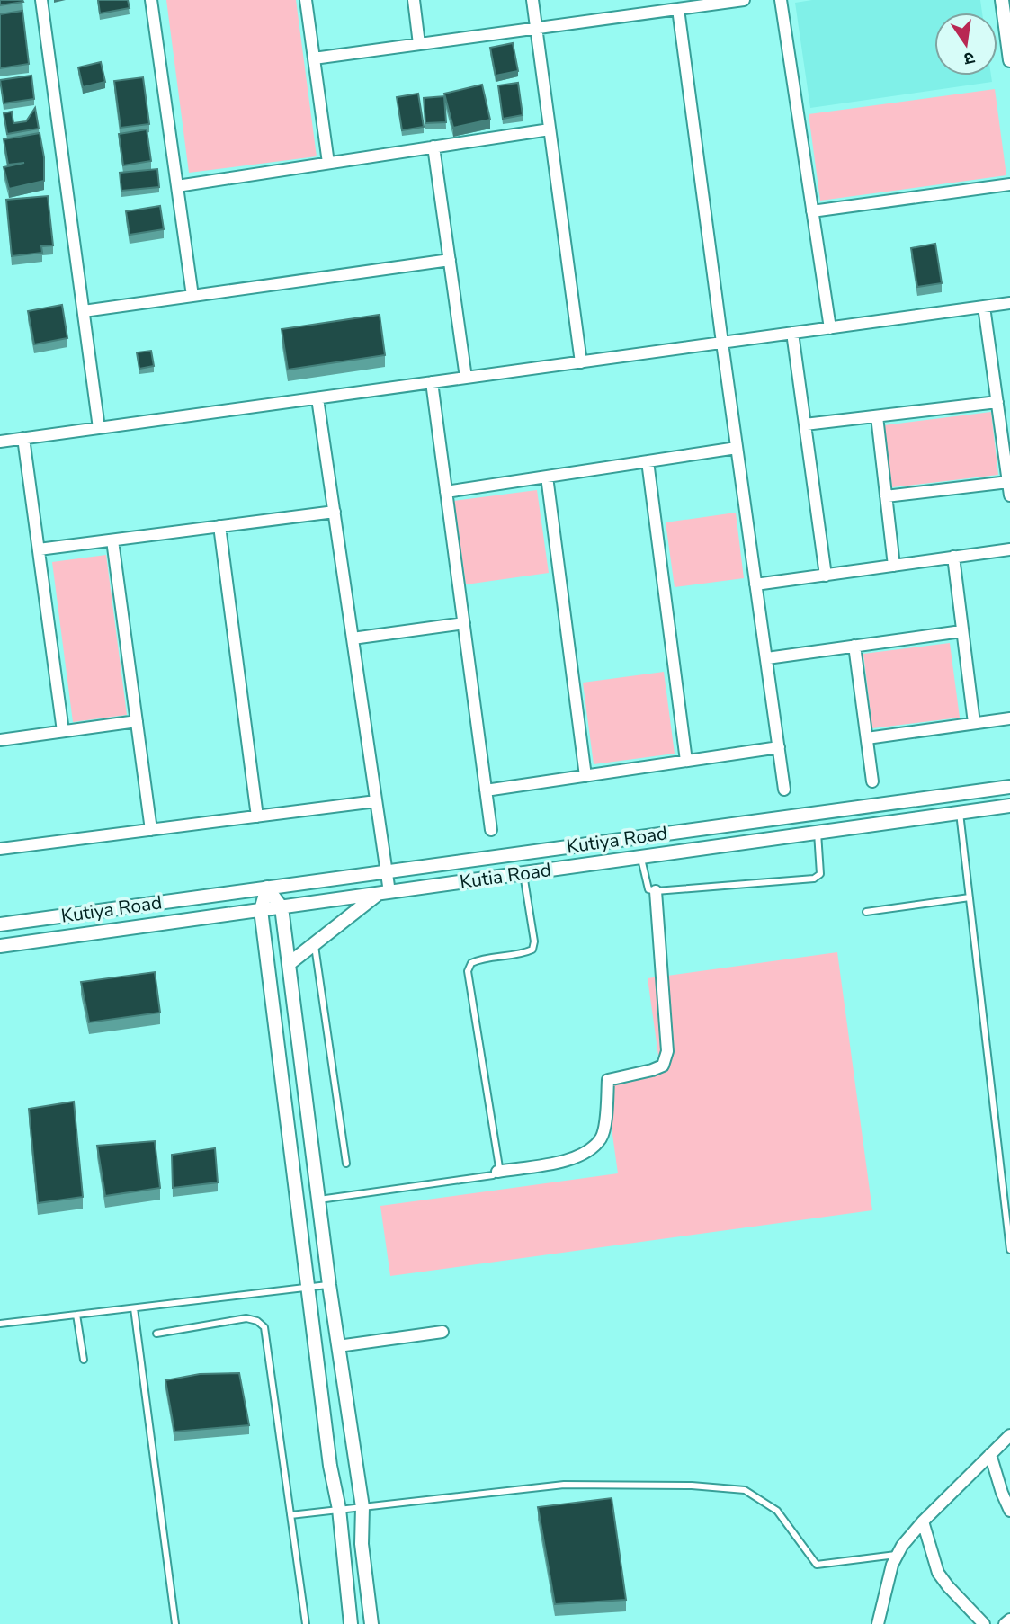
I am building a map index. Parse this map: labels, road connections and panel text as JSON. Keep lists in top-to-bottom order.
{
  "streets": {
    "street": ["Kutiya Road", "Kutia Road"]
  },
  "north": "bottom"
}
